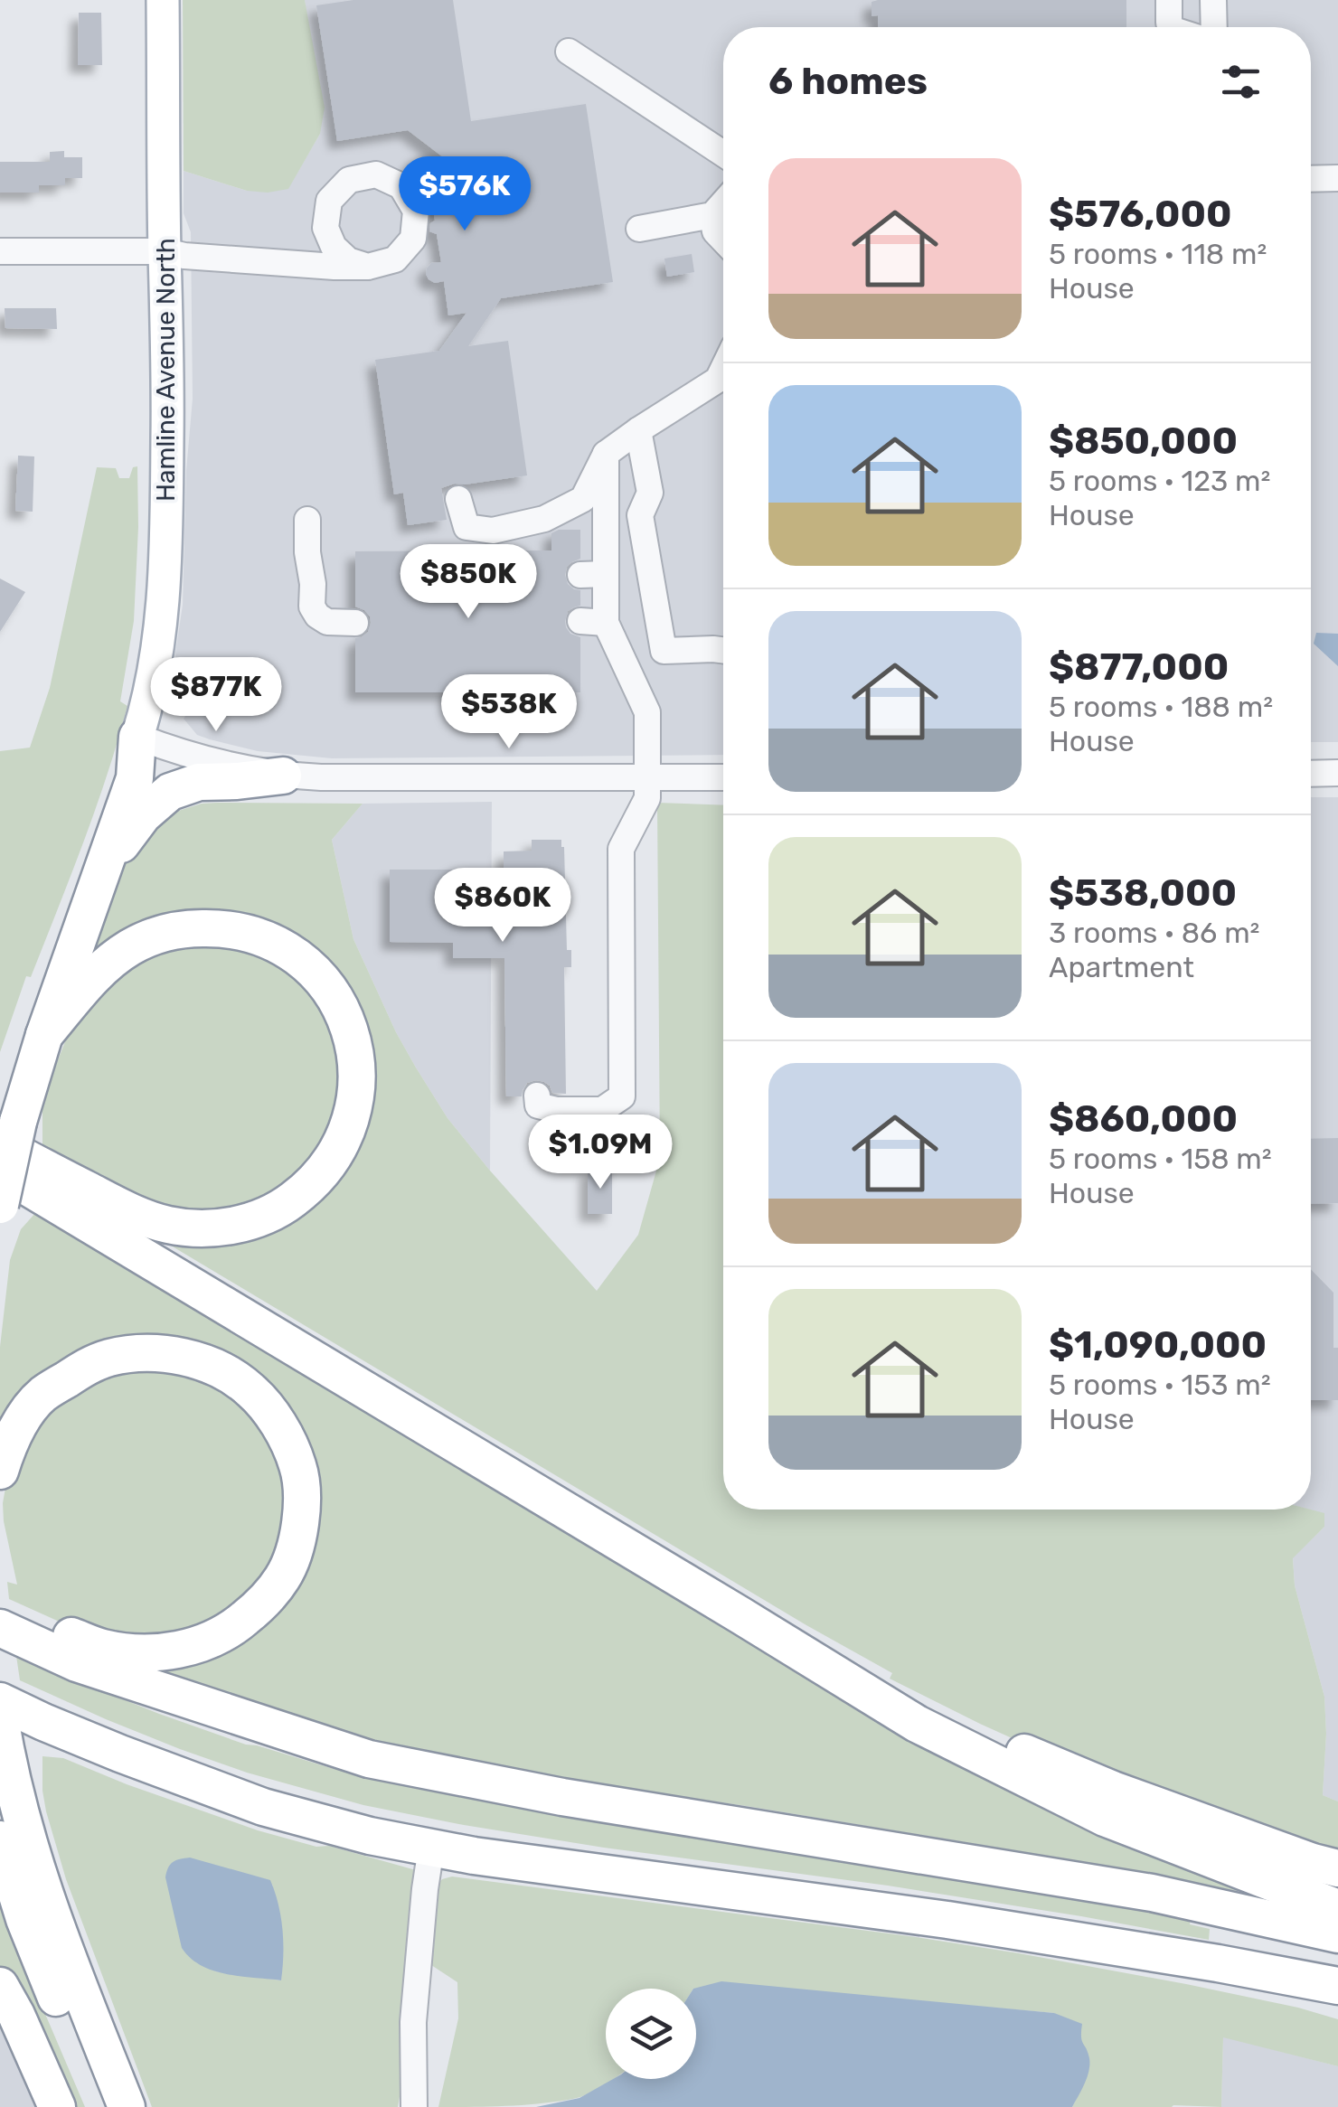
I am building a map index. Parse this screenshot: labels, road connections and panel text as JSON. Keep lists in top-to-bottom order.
{
  "streets": {
    "highway": ["Hamline Avenue North"]
  },
  "page": {
    "heading": "6 homes",
    "list": [
      {
        "name": "$576,000",
        "note": "5 rooms · 118 m² · House"
      },
      {
        "name": "$850,000",
        "note": "5 rooms · 123 m² · House"
      },
      {
        "name": "$877,000",
        "note": "5 rooms · 188 m² · House"
      },
      {
        "name": "$538,000",
        "note": "3 rooms · 86 m² · Apartment"
      },
      {
        "name": "$860,000",
        "note": "5 rooms · 158 m² · House"
      },
      {
        "name": "$1,090,000",
        "note": "5 rooms · 153 m² · House"
      }
    ],
    "price": [
      "$576K",
      "$850K",
      "$877K",
      "$538K",
      "$860K",
      "$1.09M"
    ]
  }
}
